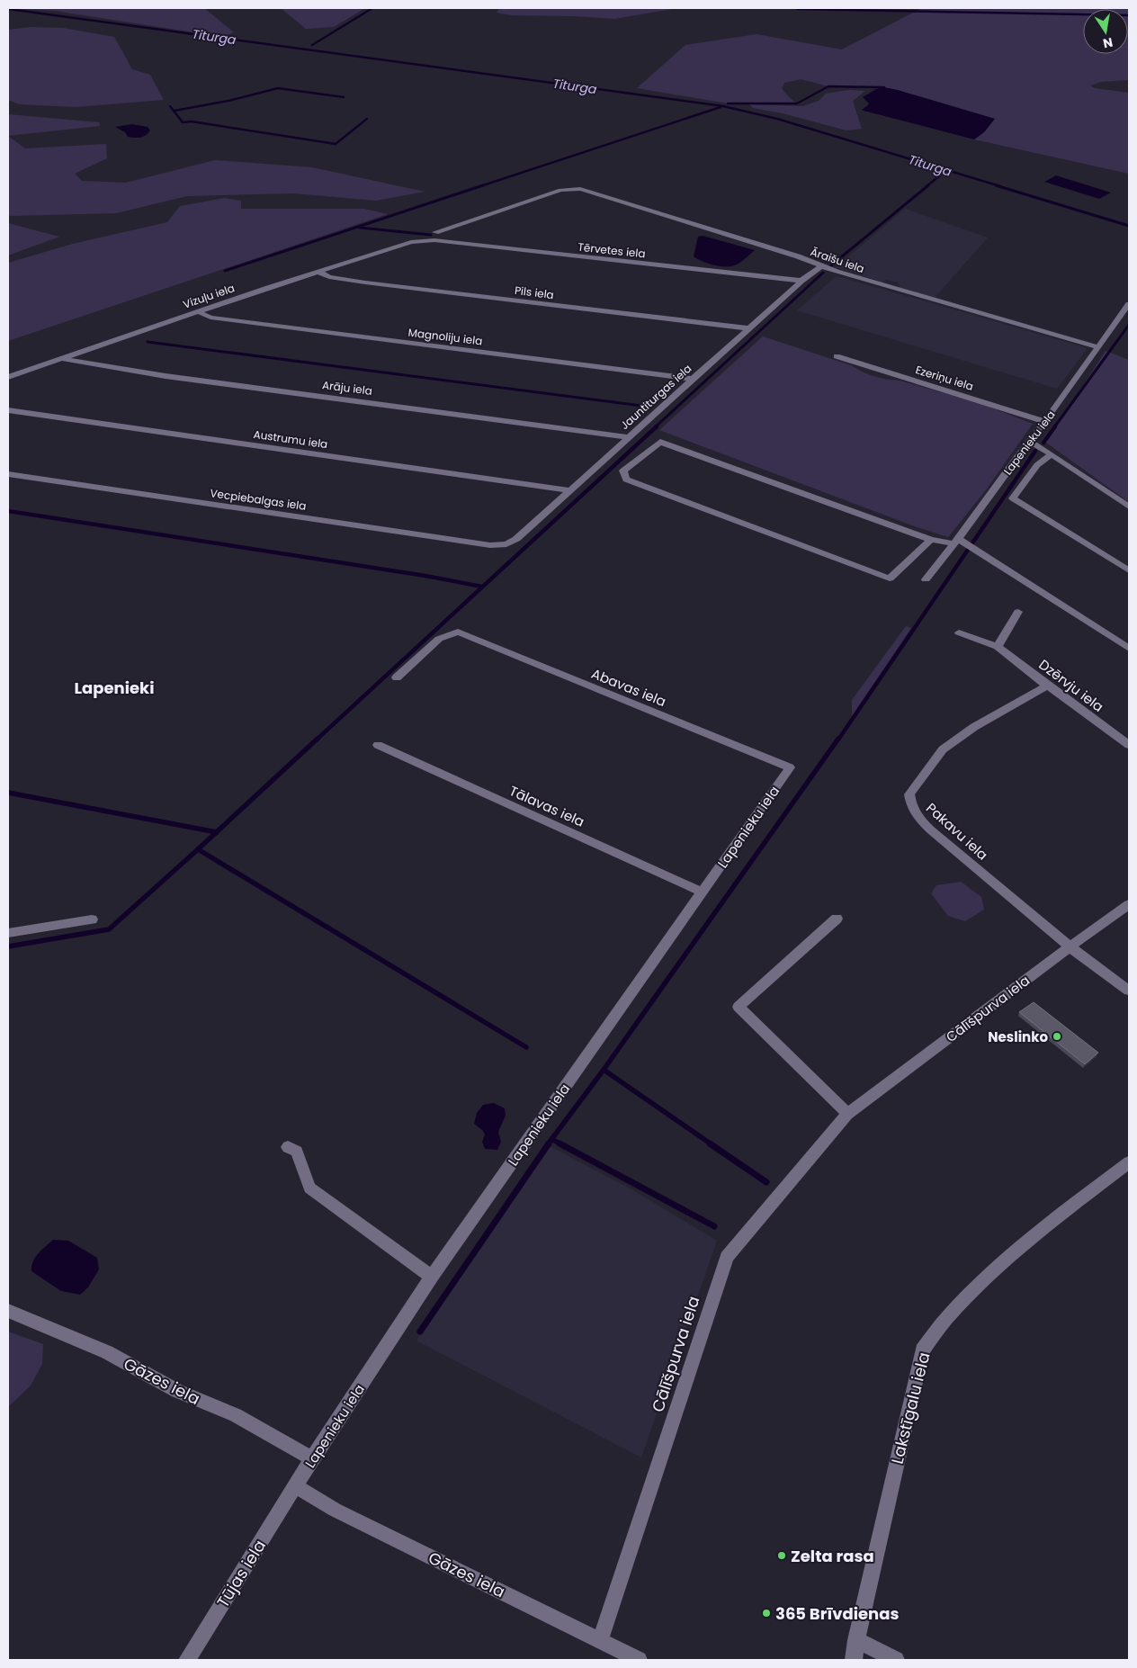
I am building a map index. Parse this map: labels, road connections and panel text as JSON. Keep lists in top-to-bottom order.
{
  "streets": {
    "street": [
      "Tērvetes iela",
      "Āraišu iela",
      "Pils iela",
      "Vizuļu iela",
      "Magnoliju iela",
      "Ezeriņu iela",
      "Arāju iela",
      "Jauntiturgas iela",
      "Austrumu iela",
      "Lapenieku iela",
      "Vecpiebalgas iela",
      "Dzērvju iela",
      "Abavas iela",
      "Tālavas iela",
      "Pakavu iela",
      "Cālīšpurva iela",
      "Gāzes iela",
      "Lakstīgalu iela",
      "Tūjas iela"
    ]
  },
  "crossings": [
    ["Tērvetes iela", "Vizuļu iela"],
    ["Tērvetes iela", "Jauntiturgas iela"],
    ["Āraišu iela", "Jauntiturgas iela"],
    ["Āraišu iela", "Lapenieku iela"],
    ["Pils iela", "Vizuļu iela"],
    ["Pils iela", "Jauntiturgas iela"],
    ["Vizuļu iela", "Magnoliju iela"],
    ["Vizuļu iela", "Arāju iela"],
    ["Magnoliju iela", "Jauntiturgas iela"],
    ["Ezeriņu iela", "Lapenieku iela"],
    ["Arāju iela", "Jauntiturgas iela"],
    ["Jauntiturgas iela", "Austrumu iela"],
    ["Jauntiturgas iela", "Vecpiebalgas iela"],
    ["Lapenieku iela", "Abavas iela"],
    ["Lapenieku iela", "Tālavas iela"],
    ["Lapenieku iela", "Gāzes iela"],
    ["Lapenieku iela", "Tūjas iela"],
    ["Dzērvju iela", "Pakavu iela"],
    ["Pakavu iela", "Cālīšpurva iela"],
    ["Cālīšpurva iela", "Gāzes iela"],
    ["Gāzes iela", "Tūjas iela"]
  ],
  "districts": ["Lapenieki"],
  "water": ["Titurga"],
  "places": ["Neslinko", "Zelta rasa", "365 Brīvdienas"],
  "north": "bottom"
}
